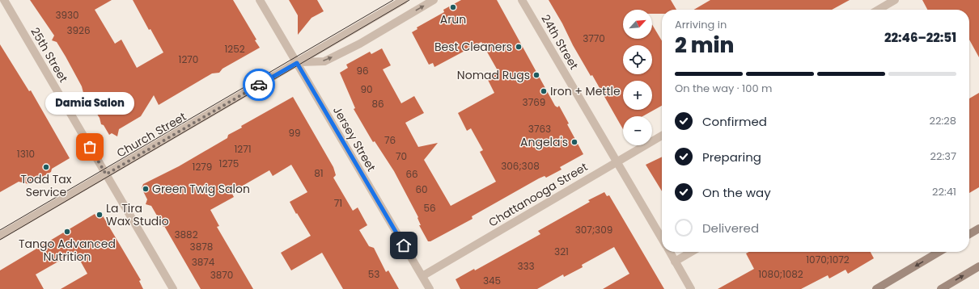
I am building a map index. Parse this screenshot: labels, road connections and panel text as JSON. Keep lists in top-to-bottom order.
{
  "streets": {
    "street": [
      "24th Street",
      "25th Street",
      "Church Street",
      "Jersey Street",
      "Chattanooga Street"
    ]
  },
  "crossings": [
    ["24th Street", "Chattanooga Street"],
    ["25th Street", "Church Street"],
    ["Church Street", "Jersey Street"],
    ["Jersey Street", "Chattanooga Street"]
  ],
  "places": [
    "Arun",
    "Best Cleaners",
    "Nomad Rugs",
    "Iron + Mettle",
    "Angela's",
    "Damia Salon",
    "Todd Tax Service",
    "Green Twig Salon",
    "La Tira Wax Studio",
    "Tango Advanced Nutrition"
  ],
  "house_numbers": [
    "3930",
    "3926",
    "3770",
    "1252",
    "1270",
    "96",
    "90",
    "3769",
    "86",
    "3763",
    "99",
    "76",
    "1271",
    "1310",
    "70",
    "1275",
    "306;308",
    "1279",
    "81",
    "66",
    "60",
    "71",
    "56",
    "307;309",
    "3882",
    "3878",
    "321",
    "1070;1072",
    "3874",
    "333",
    "53",
    "1080;1082",
    "3870",
    "345"
  ],
  "north": "top right",
  "page": {
    "map_buttons": ["+", "−"],
    "heading": ["2 min", "Arriving in", "22:46–22:51"],
    "bar": "On the way · 100 m",
    "bubble": "Damia Salon",
    "list": [
      ["Confirmed", "22:28"],
      ["Preparing", "22:37"],
      ["On the way", "22:41"],
      "Delivered"
    ]
  }
}
